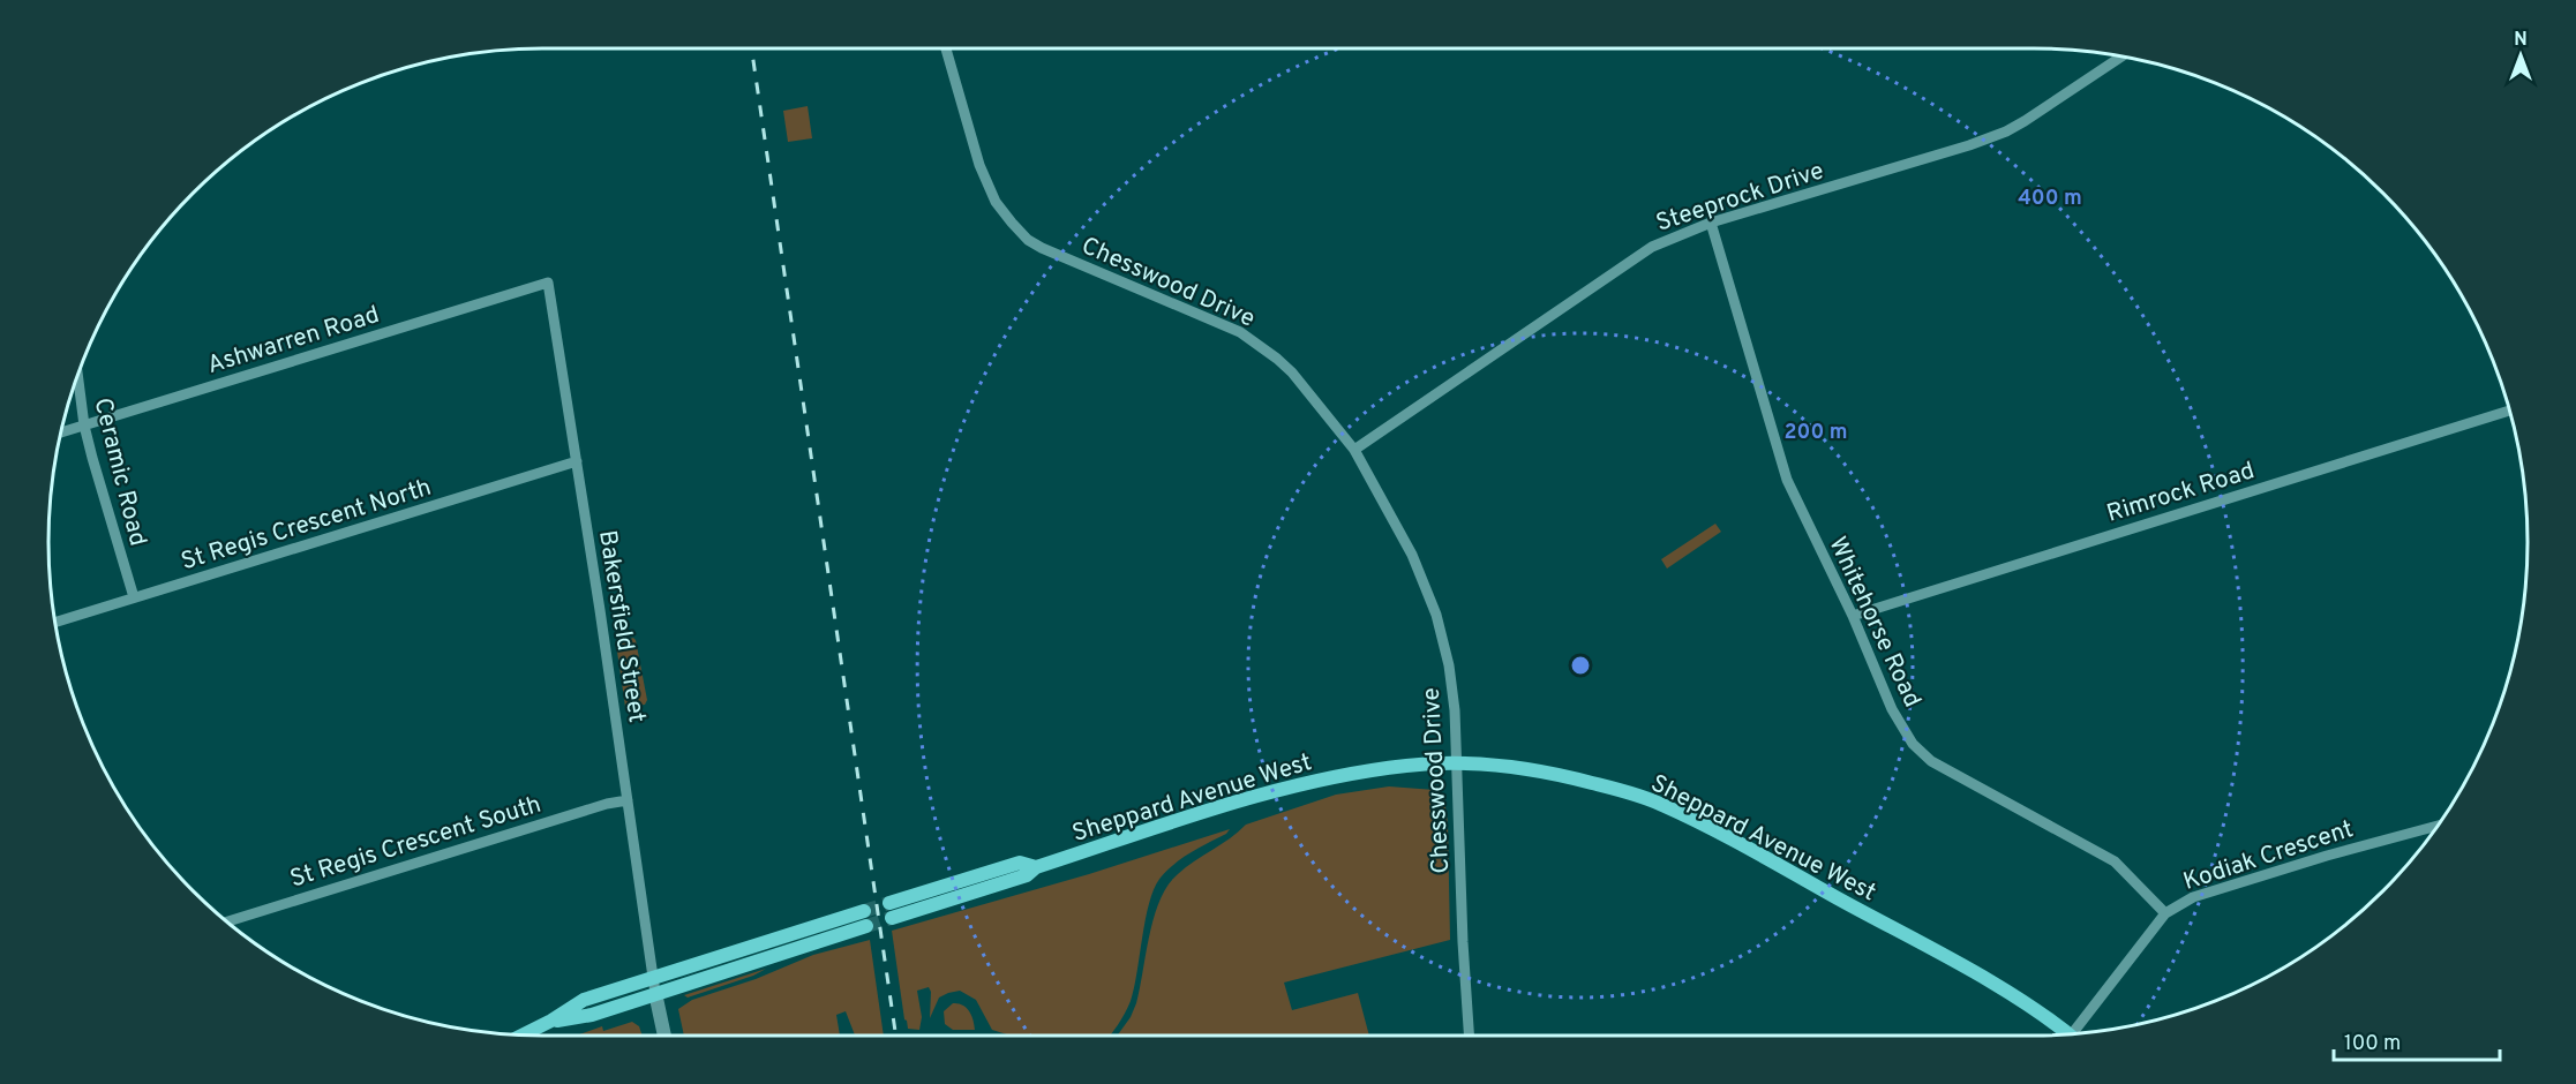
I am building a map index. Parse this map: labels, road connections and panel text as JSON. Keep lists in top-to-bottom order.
{
  "streets": {
    "main road": ["Sheppard Avenue West"],
    "street": [
      "Steeprock Drive",
      "Chesswood Drive",
      "Ashwarren Road",
      "Ceramic Road",
      "Rimrock Road",
      "St Regis Crescent North",
      "Whitehorse Road",
      "Bakersfield Street",
      "St Regis Crescent South",
      "Kodiak Crescent"
    ]
  },
  "crossings": [
    ["Steeprock Drive", "Chesswood Drive"],
    ["Steeprock Drive", "Whitehorse Road"],
    ["Chesswood Drive", "Sheppard Avenue West"],
    ["Ashwarren Road", "Ceramic Road"],
    ["Ashwarren Road", "Bakersfield Street"],
    ["Ceramic Road", "St Regis Crescent North"],
    ["Rimrock Road", "Whitehorse Road"],
    ["St Regis Crescent North", "Bakersfield Street"],
    ["Whitehorse Road", "Kodiak Crescent"],
    ["Bakersfield Street", "St Regis Crescent South"]
  ],
  "scale_bar": "100 m",
  "north": "top",
  "rings": ["400 m", "200 m"]
}
